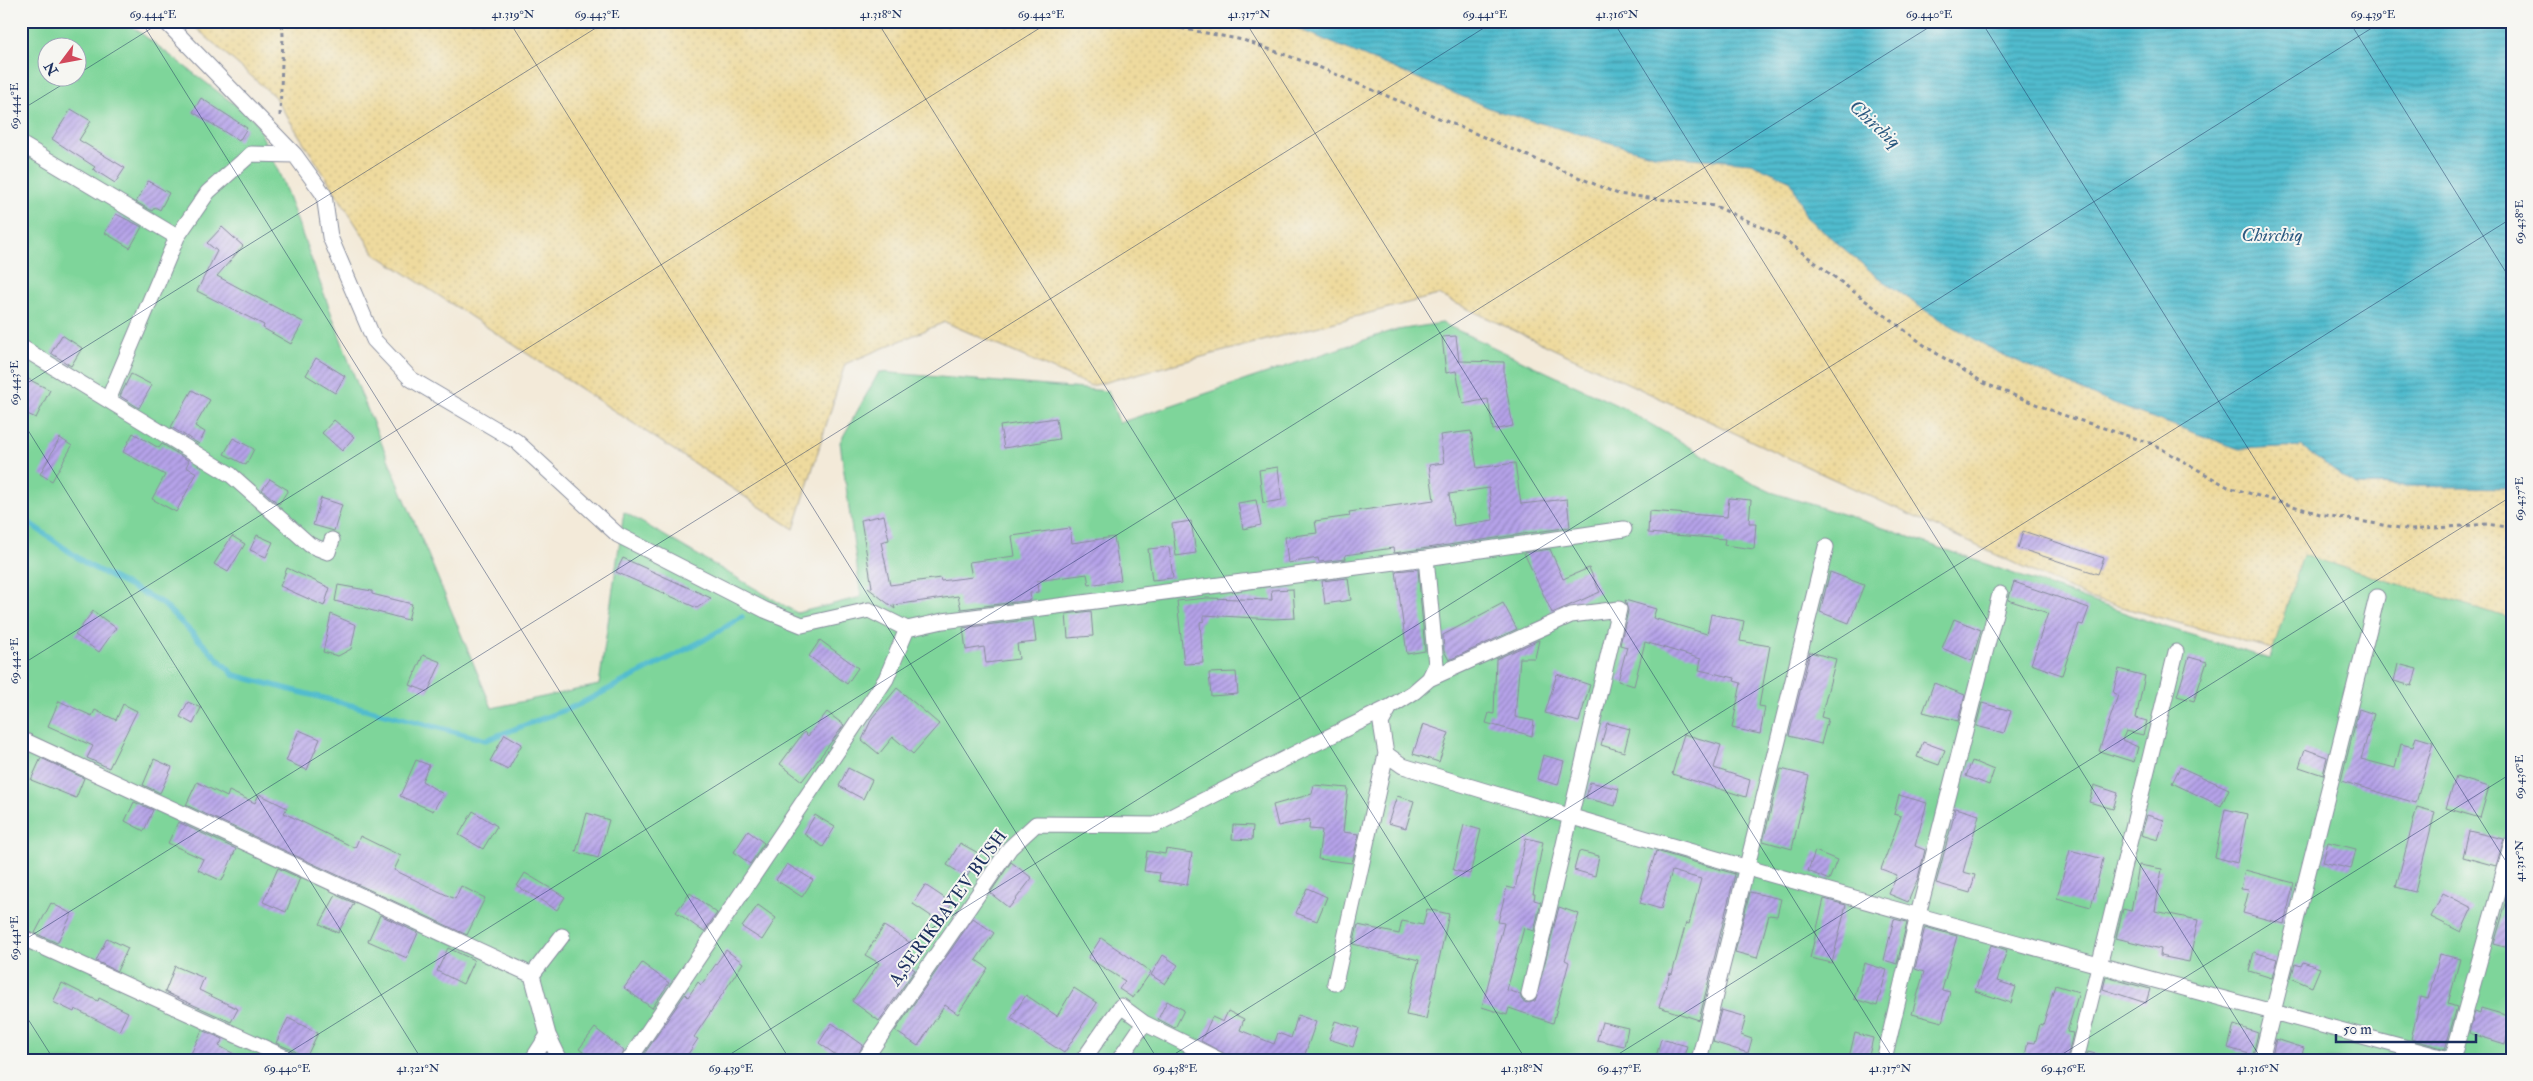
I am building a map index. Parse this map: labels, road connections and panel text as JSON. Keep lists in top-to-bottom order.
{
  "streets": {
    "street": ["A,SERIKBAYEV BUSH"]
  },
  "water": ["Chirchiq"],
  "scale_bar": "50 m",
  "north": "bottom left",
  "coordinates": [
    "69.444°E",
    "41.319°N",
    "69.443°E",
    "41.318°N",
    "69.442°E",
    "41.317°N",
    "69.441°E",
    "41.316°N",
    "69.440°E",
    "69.439°E",
    "69.438°E",
    "69.437°E",
    "69.436°E",
    "41.315°N",
    "41.321°N"
  ]
}
